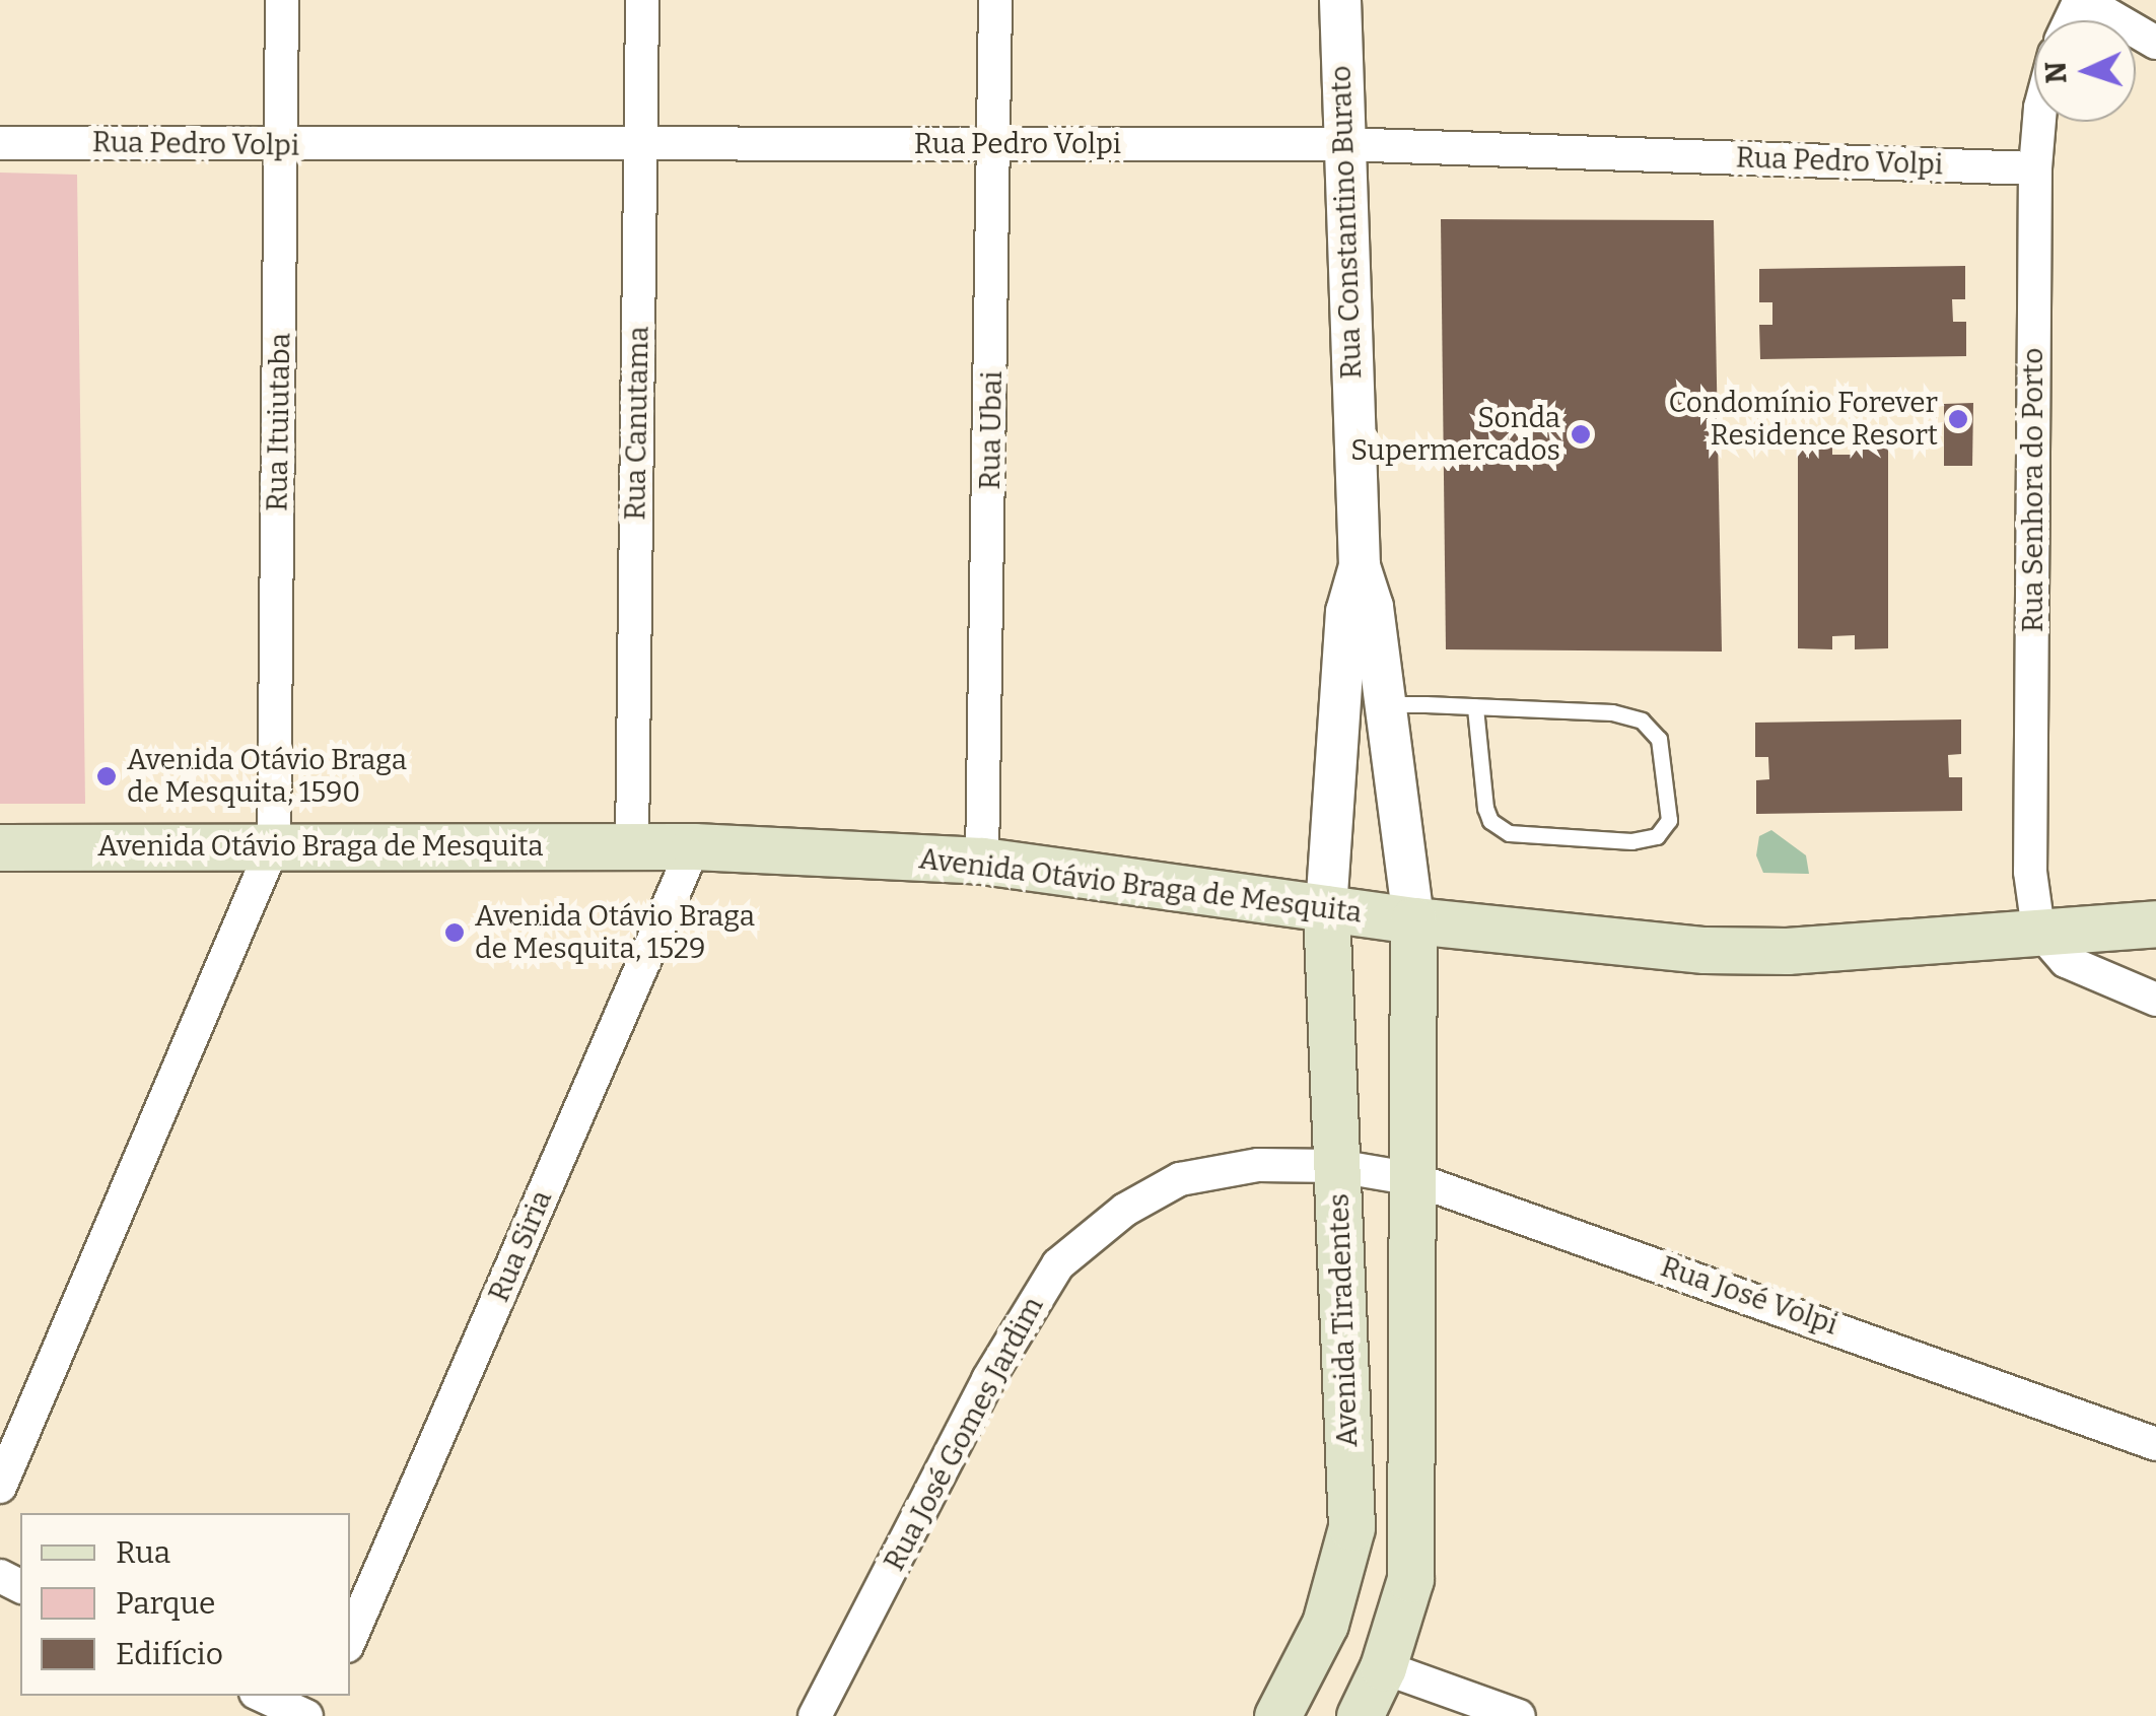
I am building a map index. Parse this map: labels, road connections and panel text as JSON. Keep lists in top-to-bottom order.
{
  "streets": {
    "main road": ["Avenida Otávio Braga de Mesquita", "Avenida Tiradentes"],
    "street": [
      "Rua Pedro Volpi",
      "Rua Constantino Burato",
      "Rua Ituiutaba",
      "Rua Canutama",
      "Rua Ubai",
      "Rua Senhora do Porto",
      "Rua Siria",
      "Rua José Volpi",
      "Rua José Gomes Jardim"
    ]
  },
  "crossings": [
    ["Rua Pedro Volpi", "Rua Constantino Burato"],
    ["Rua Pedro Volpi", "Rua Ituiutaba"],
    ["Rua Pedro Volpi", "Rua Canutama"],
    ["Rua Pedro Volpi", "Rua Ubai"],
    ["Rua Pedro Volpi", "Rua Senhora do Porto"],
    ["Rua Constantino Burato", "Avenida Otávio Braga de Mesquita"],
    ["Rua Constantino Burato", "Avenida Tiradentes"],
    ["Rua Ituiutaba", "Avenida Otávio Braga de Mesquita"],
    ["Rua Canutama", "Avenida Otávio Braga de Mesquita"],
    ["Rua Ubai", "Avenida Otávio Braga de Mesquita"],
    ["Rua Senhora do Porto", "Avenida Otávio Braga de Mesquita"],
    ["Avenida Otávio Braga de Mesquita", "Rua Siria"],
    ["Avenida Otávio Braga de Mesquita", "Avenida Tiradentes"],
    ["Rua José Volpi", "Avenida Tiradentes"],
    ["Rua José Volpi", "Rua José Gomes Jardim"],
    ["Avenida Tiradentes", "Rua José Gomes Jardim"]
  ],
  "places": [
    "Condomínio Forever Residence Resort",
    "Sonda Supermercados",
    "Avenida Otávio Braga de Mesquita, 1590",
    "Avenida Otávio Braga de Mesquita, 1529"
  ],
  "legend": ["Rua", "Parque", "Edifício"],
  "north": "left"
}
